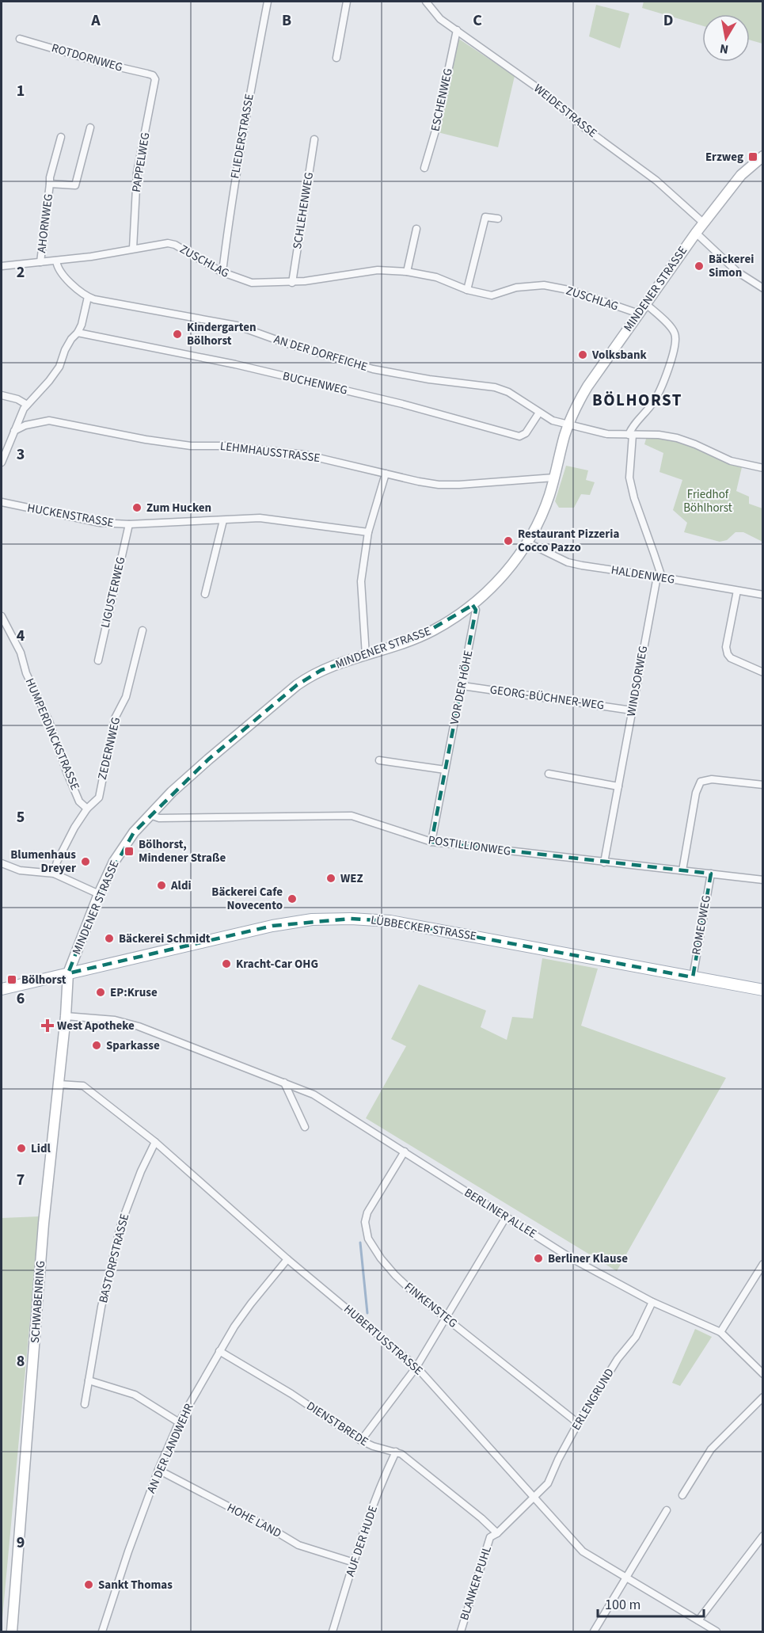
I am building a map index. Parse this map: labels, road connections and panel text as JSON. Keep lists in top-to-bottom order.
{
  "streets": {
    "main road": ["LÜBBECKER STRASSE"],
    "street": [
      "ROTDORNWEG",
      "ESCHENWEG",
      "WEIDESTRASSE",
      "FLIEDERSTRASSE",
      "PAPPELWEG",
      "SCHLEHENWEG",
      "AHORNWEG",
      "ZUSCHLAG",
      "MINDENER STRASSE",
      "AN DER DORFEICHE",
      "BUCHENWEG",
      "LEHMHAUSSTRASSE",
      "HUCKENSTRASSE",
      "HALDENWEG",
      "LIGUSTERWEG",
      "WINDSORWEG",
      "VOR DER HÖHE",
      "GEORG-BÜCHNER-WEG",
      "HUMPERDINCKSTRASSE",
      "ZEDERNWEG",
      "POSTILLIONWEG",
      "ROMEOWEG",
      "BERLINER ALLEE",
      "BASTORPSTRASSE",
      "SCHWABENRING",
      "FINKENSTEG",
      "HUBERTUSSTRASSE",
      "ERLENGRUND",
      "DIENSTBREDE",
      "AN DER LANDWEHR",
      "HOHE LAND",
      "AUF DER HUDE",
      "BLANKER PUHL"
    ]
  },
  "crossings": [
    ["ROTDORNWEG", "PAPPELWEG"],
    ["ESCHENWEG", "WEIDESTRASSE"],
    ["WEIDESTRASSE", "MINDENER STRASSE"],
    ["FLIEDERSTRASSE", "ZUSCHLAG"],
    ["PAPPELWEG", "ZUSCHLAG"],
    ["SCHLEHENWEG", "ZUSCHLAG"],
    ["AHORNWEG", "ZUSCHLAG"],
    ["ZUSCHLAG", "MINDENER STRASSE"],
    ["MINDENER STRASSE", "AN DER DORFEICHE"],
    ["MINDENER STRASSE", "LEHMHAUSSTRASSE"],
    ["MINDENER STRASSE", "HALDENWEG"],
    ["MINDENER STRASSE", "VOR DER HÖHE"],
    ["MINDENER STRASSE", "POSTILLIONWEG"],
    ["MINDENER STRASSE", "LÜBBECKER STRASSE"],
    ["MINDENER STRASSE", "SCHWABENRING"],
    ["AN DER DORFEICHE", "BUCHENWEG"],
    ["AN DER DORFEICHE", "WINDSORWEG"],
    ["HUCKENSTRASSE", "LIGUSTERWEG"],
    ["HALDENWEG", "WINDSORWEG"],
    ["WINDSORWEG", "GEORG-BÜCHNER-WEG"],
    ["WINDSORWEG", "POSTILLIONWEG"],
    ["VOR DER HÖHE", "GEORG-BÜCHNER-WEG"],
    ["VOR DER HÖHE", "POSTILLIONWEG"],
    ["HUMPERDINCKSTRASSE", "ZEDERNWEG"],
    ["POSTILLIONWEG", "ROMEOWEG"],
    ["ROMEOWEG", "LÜBBECKER STRASSE"],
    ["LÜBBECKER STRASSE", "SCHWABENRING"],
    ["BERLINER ALLEE", "SCHWABENRING"],
    ["BERLINER ALLEE", "FINKENSTEG"],
    ["BERLINER ALLEE", "ERLENGRUND"],
    ["BASTORPSTRASSE", "HUBERTUSSTRASSE"],
    ["SCHWABENRING", "HUBERTUSSTRASSE"],
    ["FINKENSTEG", "ERLENGRUND"],
    ["HUBERTUSSTRASSE", "ERLENGRUND"],
    ["HUBERTUSSTRASSE", "AN DER LANDWEHR"],
    ["HUBERTUSSTRASSE", "BLANKER PUHL"],
    ["ERLENGRUND", "BLANKER PUHL"],
    ["DIENSTBREDE", "AN DER LANDWEHR"],
    ["DIENSTBREDE", "AUF DER HUDE"],
    ["DIENSTBREDE", "BLANKER PUHL"],
    ["AN DER LANDWEHR", "HOHE LAND"],
    ["HOHE LAND", "AUF DER HUDE"]
  ],
  "districts": ["BÖLHORST"],
  "parks": ["Friedhof Böhlhorst"],
  "places": {
    "transit": ["Erzweg", "Bölhorst, Mindener Straße", "Bölhorst"],
    "other": [
      "Bäckerei Simon",
      "Kindergarten Bölhorst",
      "Volksbank",
      "Zum Hucken",
      "Restaurant Pizzeria Cocco Pazzo",
      "Blumenhaus Dreyer",
      "WEZ",
      "Aldi",
      "Bäckerei Cafe Novecento",
      "Bäckerei Schmidt",
      "Kracht-Car OHG",
      "EP:Kruse",
      "Sparkasse",
      "Lidl",
      "Berliner Klause",
      "Sankt Thomas"
    ],
    "health": ["West Apotheke"]
  },
  "scale_bar": "100 m",
  "north": "bottom",
  "grid": {
    "columns": [
      "A",
      "B",
      "C",
      "D"
    ],
    "rows": [
      "1",
      "2",
      "3",
      "4",
      "5",
      "6",
      "7",
      "8",
      "9"
    ]
  }
}
